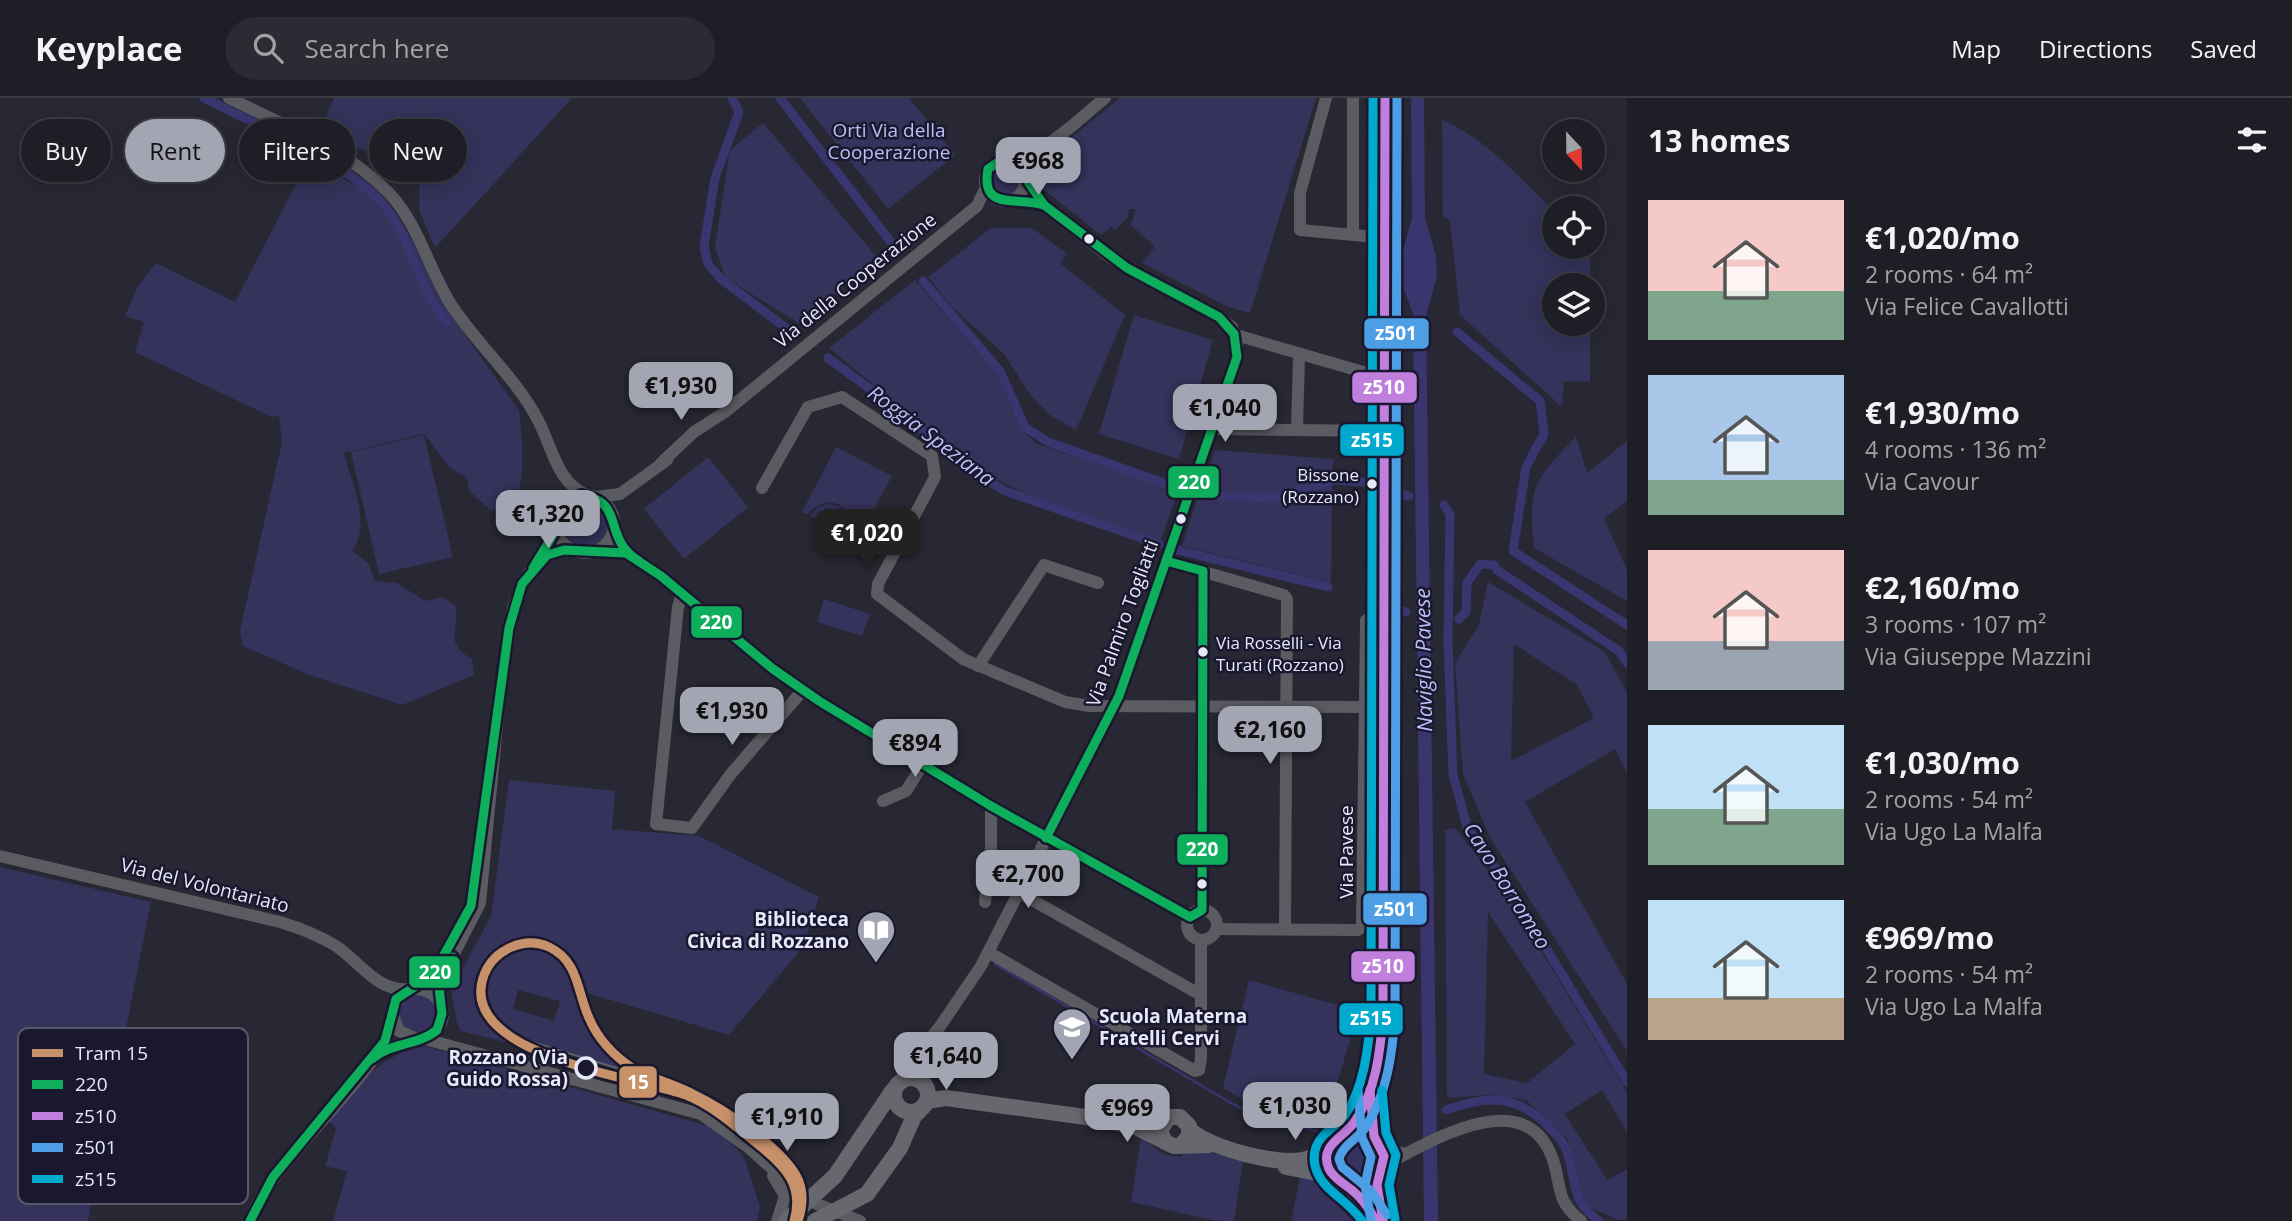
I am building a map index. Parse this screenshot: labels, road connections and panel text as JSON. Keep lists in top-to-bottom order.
{
  "streets": {
    "street": [
      "Via della Cooperazione",
      "Via Palmiro Togliatti",
      "Via Pavese",
      "Via del Volontariato"
    ]
  },
  "water": ["Roggia Speziana", "Naviglio Pavese", "Cavo Borromeo"],
  "parks": ["Orti Via della Cooperazione"],
  "places": {
    "other": ["Bissone (Rozzano)", "Via Rosselli - Via Turati (Rozzano)", "Rozzano (Via Guido Rossa)"],
    "library": ["Biblioteca Civica di Rozzano"],
    "school or university": ["Scuola Materna Fratelli Cervi"]
  },
  "lines": [
    "transit line z510",
    "transit line z501",
    "transit line z515",
    "transit line 220",
    "tram line 15"
  ],
  "legend": [
    "Tram 15",
    "220",
    "z510",
    "z501",
    "z515"
  ],
  "north": "bottom",
  "page": {
    "header": "Keyplace",
    "search": "Search here",
    "nav": ["Map", "Directions", "Saved"],
    "heading": "13 homes",
    "chip": [
      "Buy",
      "Rent",
      "Filters",
      "New"
    ],
    "price": [
      "€968",
      "€1,930",
      "€1,040",
      "€1,320",
      "€1,020",
      "€1,930",
      "€2,160",
      "€894",
      "€2,700",
      "€1,640",
      "€1,030",
      "€969",
      "€1,910"
    ],
    "list": [
      {
        "name": "€1,020/mo",
        "note": "2 rooms · 64 m² · Via Felice Cavallotti"
      },
      {
        "name": "€1,930/mo",
        "note": "4 rooms · 136 m² · Via Cavour"
      },
      {
        "name": "€2,160/mo",
        "note": "3 rooms · 107 m² · Via Giuseppe Mazzini"
      },
      {
        "name": "€1,030/mo",
        "note": "2 rooms · 54 m² · Via Ugo La Malfa"
      },
      {
        "name": "€969/mo",
        "note": "2 rooms · 54 m² · Via Ugo La Malfa"
      }
    ]
  }
}
